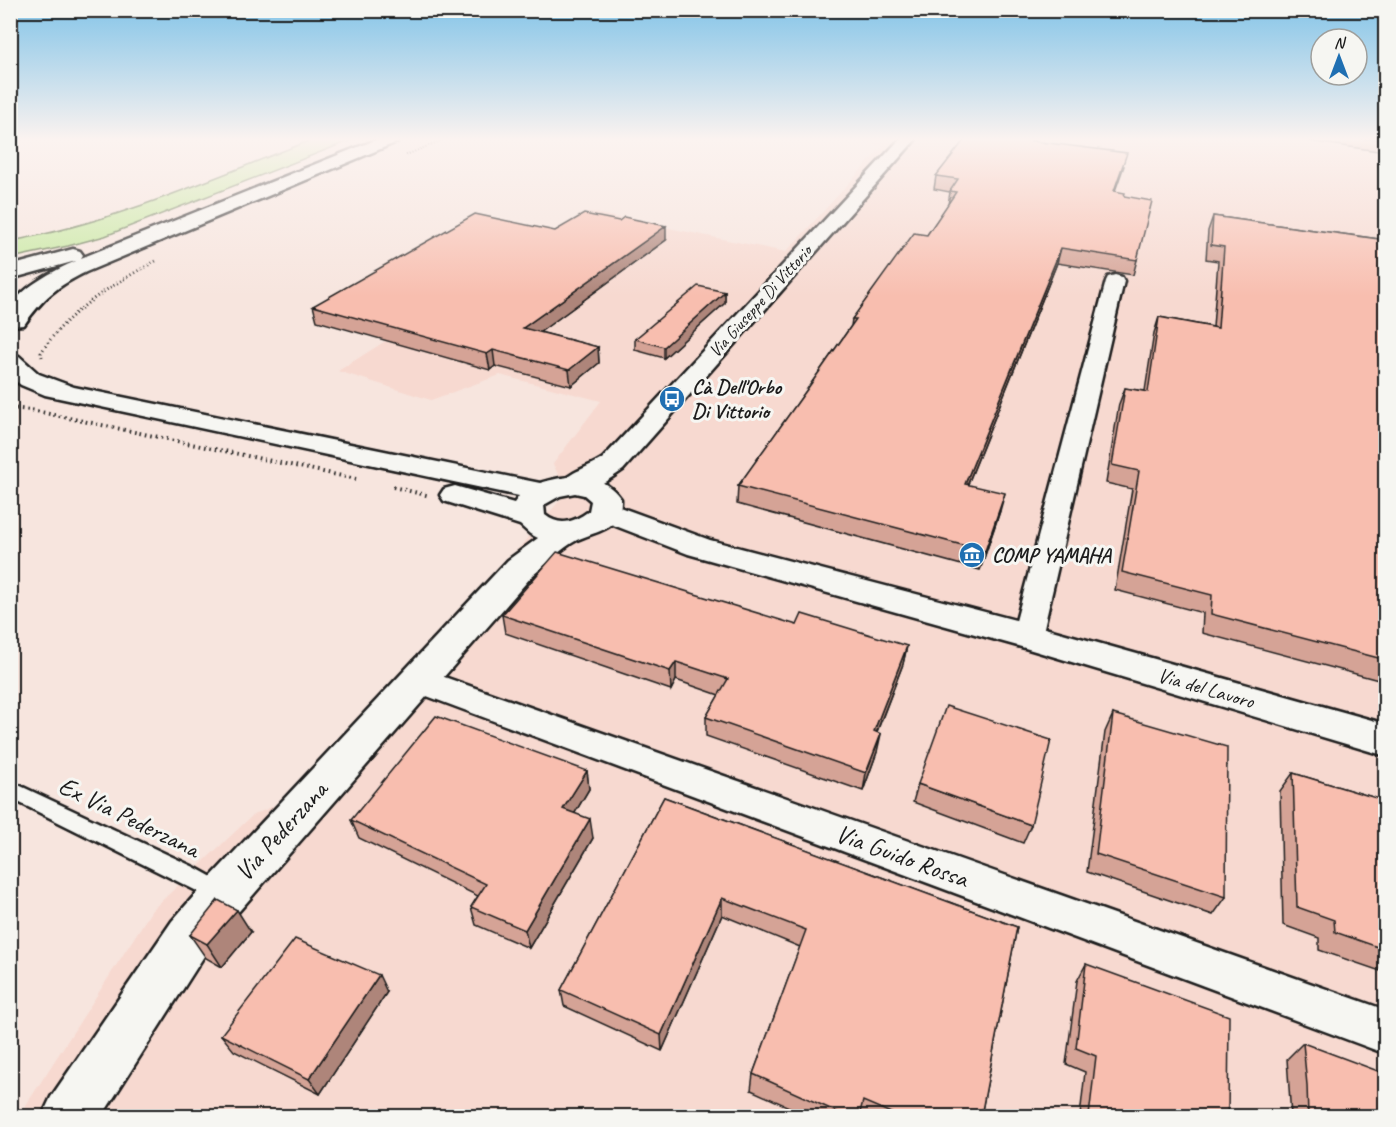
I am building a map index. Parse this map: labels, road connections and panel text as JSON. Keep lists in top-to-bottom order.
{
  "streets": {
    "main road": ["Via Giuseppe Di Vittorio", "Via del Lavoro", "Via Pederzana"],
    "street": ["Via Guido Rossa"],
    "lane": ["Ex Via Pederzana"]
  },
  "crossings": [
    ["Via Giuseppe Di Vittorio", "Via del Lavoro"],
    ["Via Giuseppe Di Vittorio", "Via Pederzana"],
    ["Via del Lavoro", "Via Pederzana"],
    ["Ex Via Pederzana", "Via Pederzana"],
    ["Via Pederzana", "Via Guido Rossa"]
  ],
  "places": {
    "bus stop": ["Cà Dell'Orbo Di Vittorio"],
    "museum": ["COMP YAMAHA"]
  },
  "north": "top"
}
